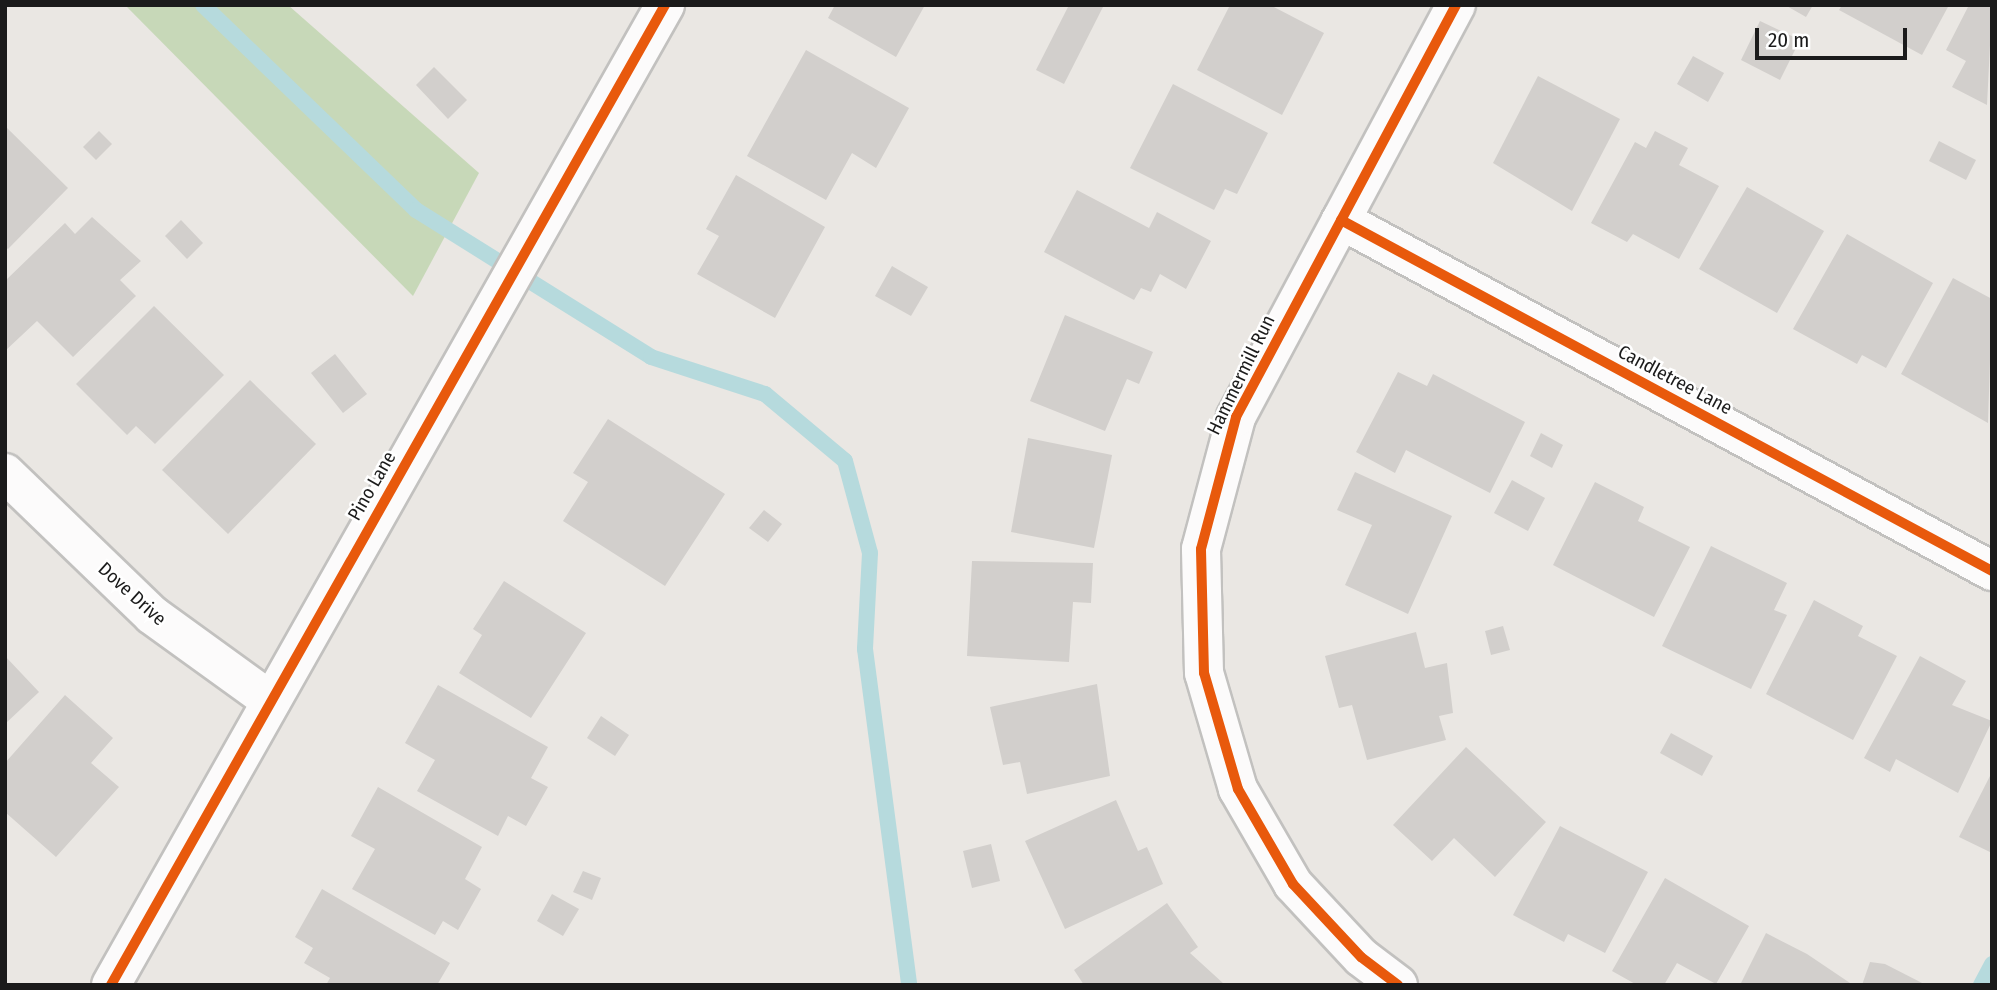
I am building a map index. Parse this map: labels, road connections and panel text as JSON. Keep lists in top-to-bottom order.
{
  "streets": {
    "street": [
      "Hammermill Run",
      "Candletree Lane",
      "Pino Lane",
      "Dove Drive"
    ]
  },
  "crossings": [
    ["Hammermill Run", "Candletree Lane"],
    ["Pino Lane", "Dove Drive"]
  ],
  "scale_bar": "20 m"
}
